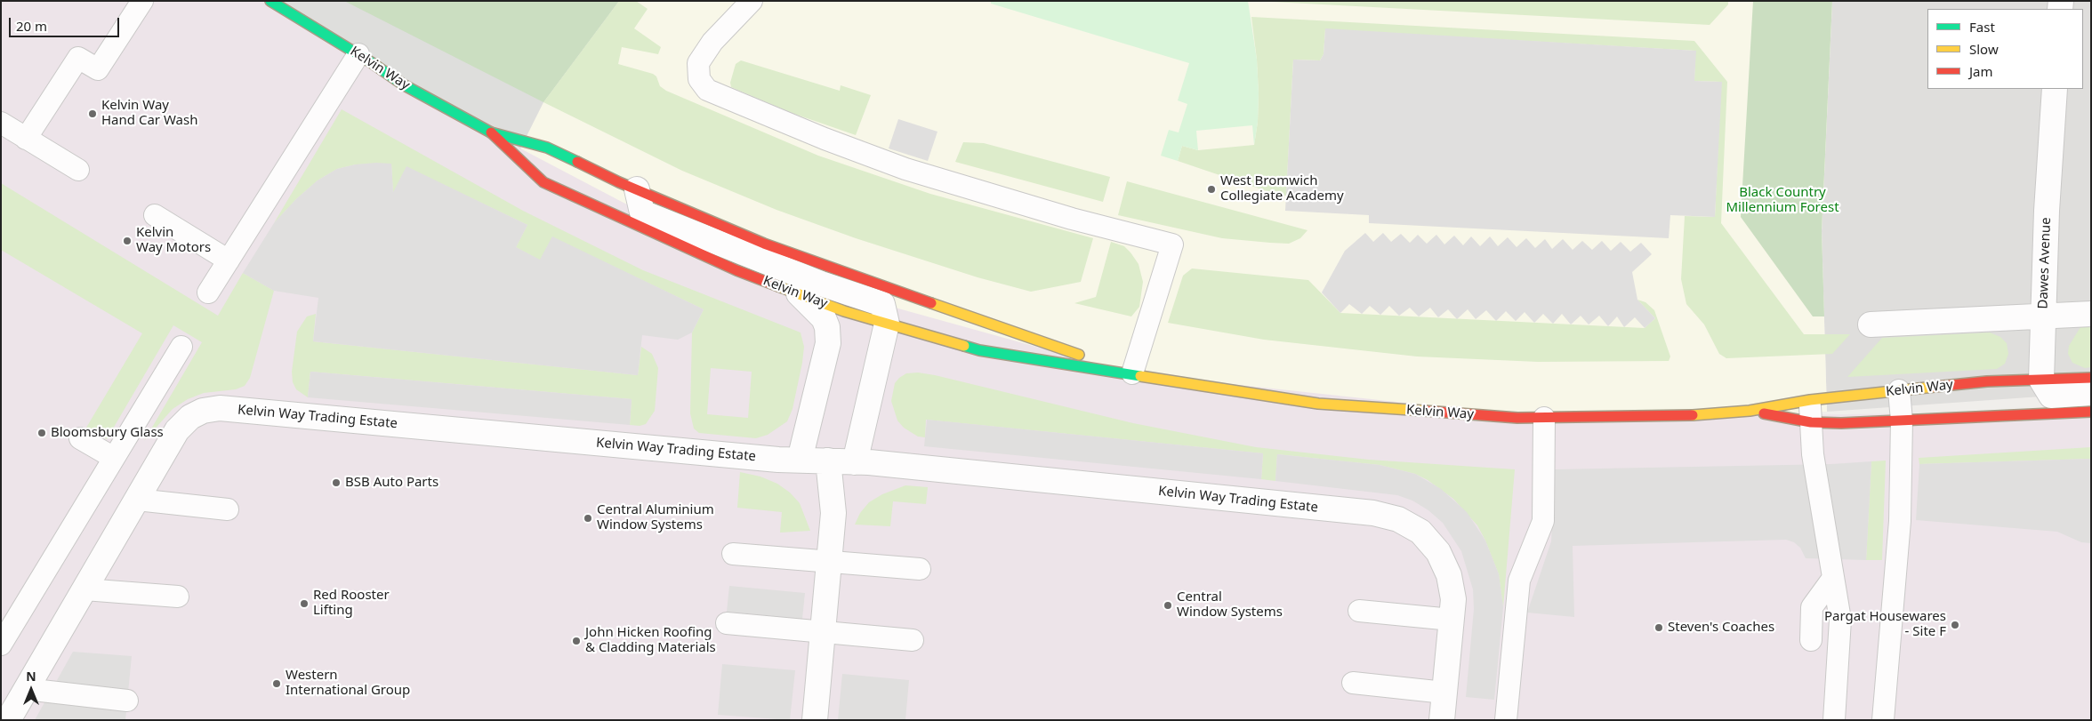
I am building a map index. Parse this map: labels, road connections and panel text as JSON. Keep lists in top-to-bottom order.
{
  "streets": {
    "main road": ["Kelvin Way"],
    "street": ["Dawes Avenue", "Kelvin Way Trading Estate"]
  },
  "crossings": [
    ["Kelvin Way", "Dawes Avenue"]
  ],
  "parks": ["Black Country Millennium Forest"],
  "places": [
    "Kelvin Way Hand Car Wash",
    "West Bromwich Collegiate Academy",
    "Kelvin Way Motors",
    "Bloomsbury Glass",
    "BSB Auto Parts",
    "Central Aluminium Window Systems",
    "Red Rooster Lifting",
    "Central Window Systems",
    "Pargat Housewares - Site F",
    "Steven's Coaches",
    "John Hicken Roofing & Cladding Materials",
    "Western International Group"
  ],
  "legend": ["Fast", "Slow", "Jam"],
  "scale_bar": "20 m",
  "north": "top"
}
